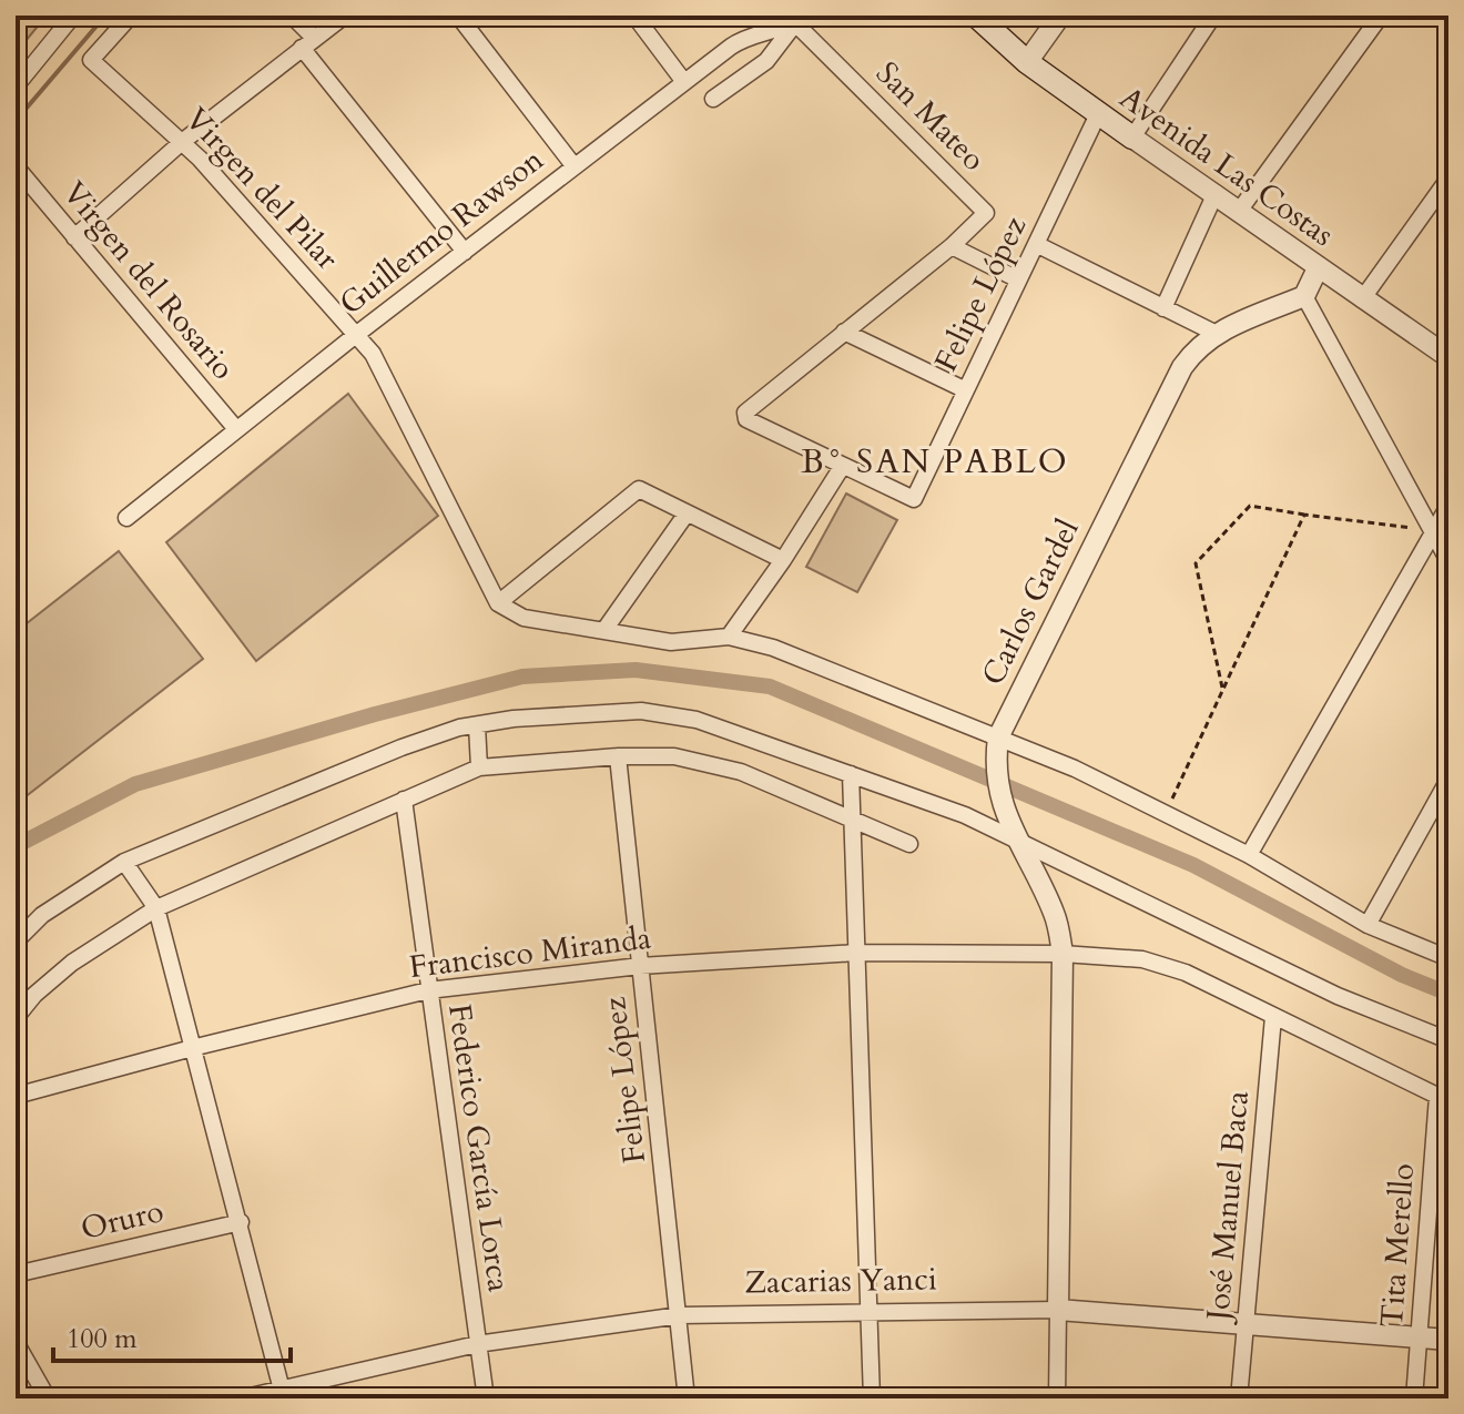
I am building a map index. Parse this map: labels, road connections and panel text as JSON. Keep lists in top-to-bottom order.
{
  "streets": {
    "main road": ["Avenida Las Costas"],
    "street": [
      "San Mateo",
      "Virgen del Pilar",
      "Guillermo Rawson",
      "Virgen del Rosario",
      "Felipe López",
      "Carlos Gardel",
      "Francisco Miranda",
      "Federico García Lorca",
      "José Manuel Baca",
      "Oruro",
      "Tita Merello",
      "Zacarias Yanci"
    ]
  },
  "crossings": [
    ["San Mateo", "Guillermo Rawson"],
    ["Avenida Las Costas", "Felipe López"],
    ["Virgen del Pilar", "Guillermo Rawson"],
    ["Guillermo Rawson", "Virgen del Rosario"],
    ["Felipe López", "Francisco Miranda"],
    ["Felipe López", "Zacarias Yanci"],
    ["Carlos Gardel", "Francisco Miranda"],
    ["Carlos Gardel", "Zacarias Yanci"],
    ["Francisco Miranda", "Federico García Lorca"],
    ["Francisco Miranda", "José Manuel Baca"],
    ["Francisco Miranda", "Tita Merello"],
    ["Federico García Lorca", "Zacarias Yanci"],
    ["José Manuel Baca", "Zacarias Yanci"],
    ["Tita Merello", "Zacarias Yanci"]
  ],
  "districts": ["B° SAN PABLO"],
  "scale_bar": "100 m"
}
